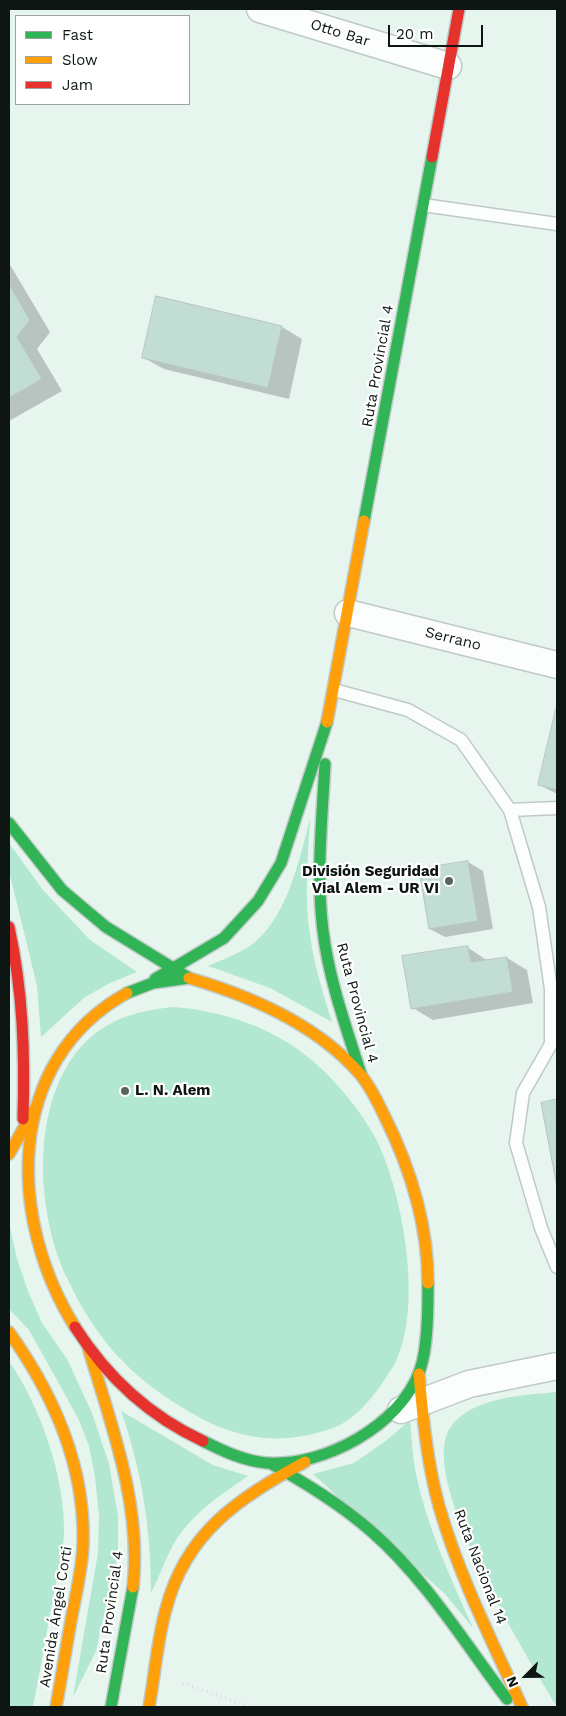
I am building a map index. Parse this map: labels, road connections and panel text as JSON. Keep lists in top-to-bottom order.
{
  "streets": {
    "main road": ["Ruta Provincial 4", "Ruta Nacional 14", "Avenida Ángel Corti"],
    "street": ["Otto Bar", "Serrano"]
  },
  "crossings": [
    ["Otto Bar", "Ruta Provincial 4"],
    ["Ruta Provincial 4", "Serrano"]
  ],
  "places": ["División Seguridad Vial Alem - UR VI", "L. N. Alem"],
  "legend": ["Fast", "Slow", "Jam"],
  "scale_bar": "20 m",
  "north": "bottom left"
}
